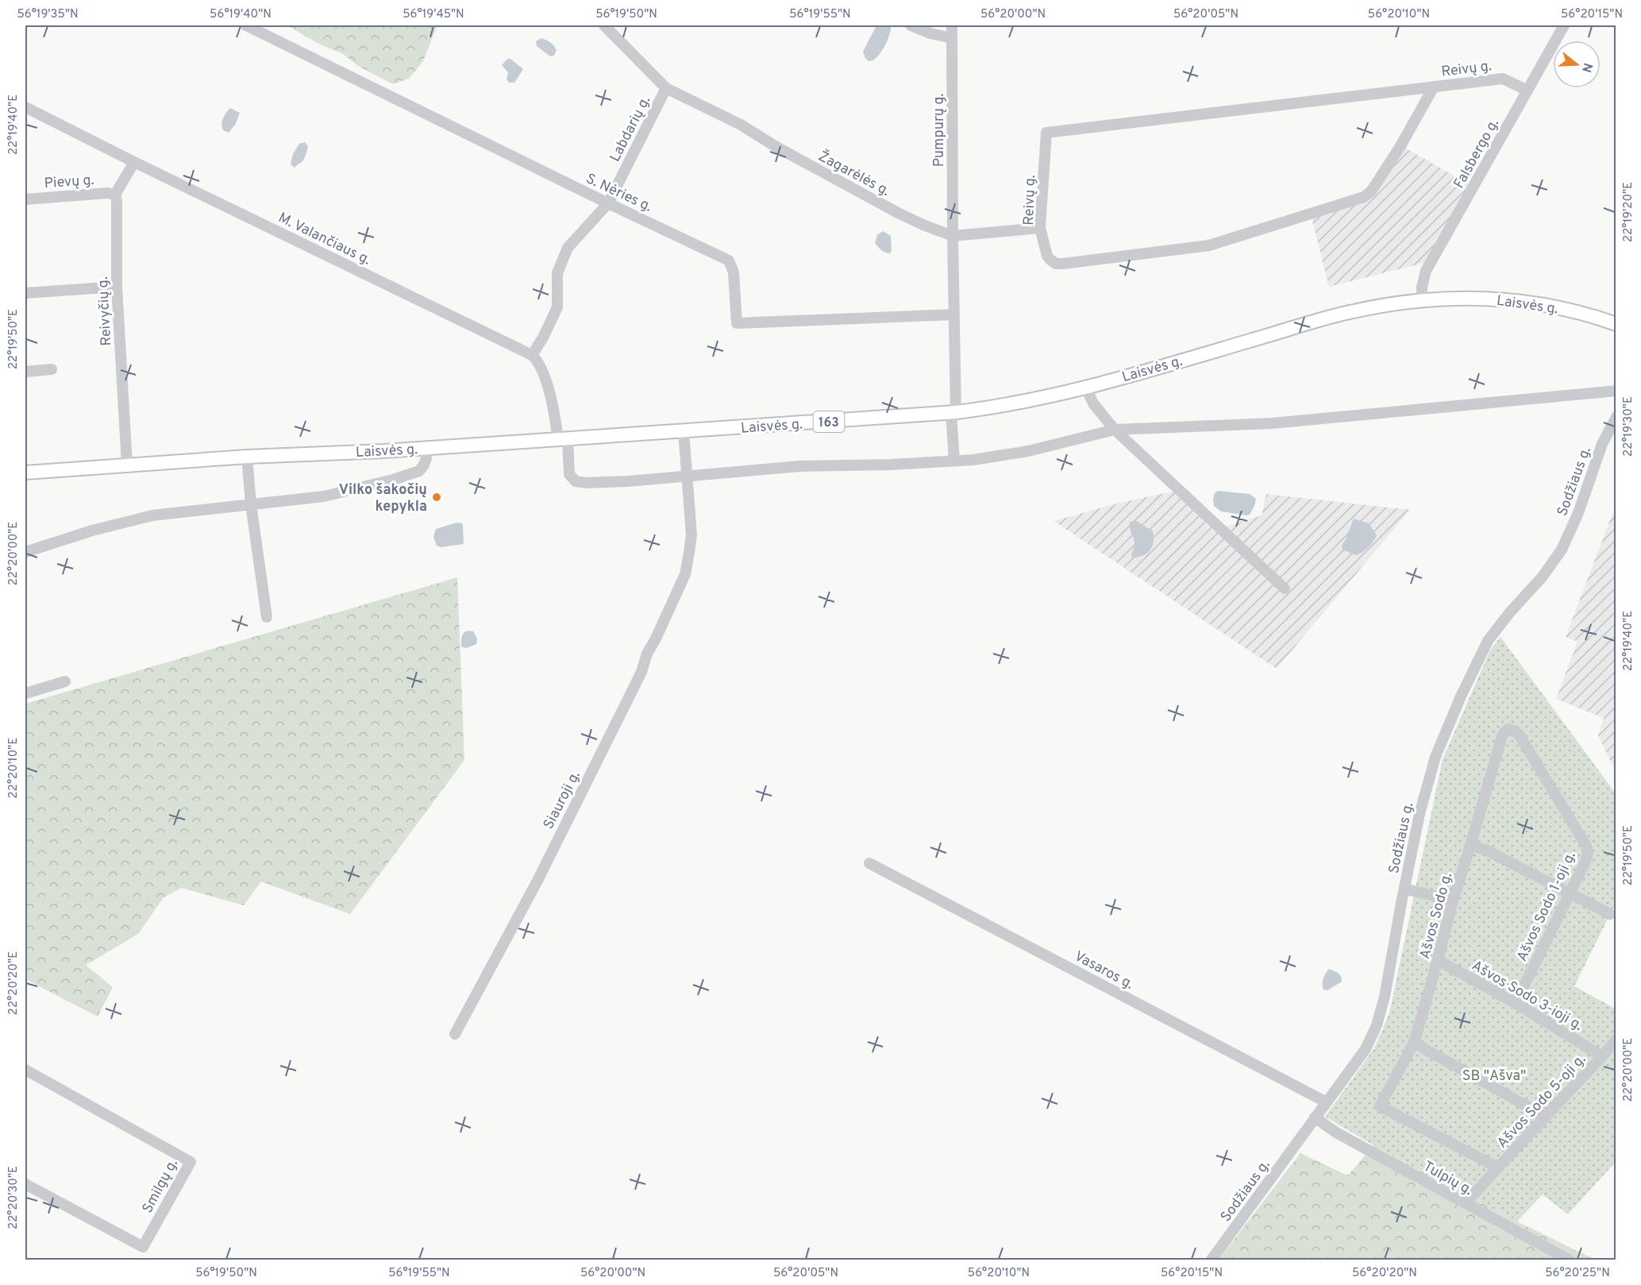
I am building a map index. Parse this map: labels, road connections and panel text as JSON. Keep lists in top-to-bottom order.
{
  "streets": {
    "main road": ["Laisvės g.", "163"],
    "street": [
      "Reivų g.",
      "Labdarių g.",
      "Pumpurų g.",
      "Falsbergo g.",
      "Žagarėlės g.",
      "Pievų g.",
      "S. Nėries g.",
      "M. Valančiaus g.",
      "Reivyčių g.",
      "Sodžiaus g.",
      "Siauroji g.",
      "Ašvos Sodo 1-oji g.",
      "Ašvos Sodo g.",
      "Vasaros g.",
      "Ašvos Sodo 3-ioji g.",
      "Ašvos Sodo 5-oji g.",
      "Tulpių g.",
      "Smilgų g."
    ]
  },
  "crossings": [
    ["Reivų g.", "Falsbergo g."],
    ["Labdarių g.", "Žagarėlės g."],
    ["Labdarių g.", "S. Nėries g."],
    ["Labdarių g.", "M. Valančiaus g."],
    ["Pumpurų g.", "Žagarėlės g."],
    ["Falsbergo g.", "Laisvės g."],
    ["Pievų g.", "Reivyčių g."],
    ["Laisvės g.", "Reivyčių g."],
    ["Laisvės g.", "Siauroji g."],
    ["Sodžiaus g.", "Vasaros g."],
    ["Sodžiaus g.", "Tulpių g."],
    ["Ašvos Sodo 1-oji g.", "Ašvos Sodo g."],
    ["Ašvos Sodo 1-oji g.", "Ašvos Sodo 3-ioji g."],
    ["Ašvos Sodo g.", "Ašvos Sodo 3-ioji g."],
    ["Ašvos Sodo g.", "Ašvos Sodo 5-oji g."],
    ["Ašvos Sodo 3-ioji g.", "Ašvos Sodo 5-oji g."]
  ],
  "parks": ["SB \"Ašva\""],
  "places": ["Vilko šakočių kepykla"],
  "north": "right",
  "coordinates": [
    "56°19'35\"N",
    "56°19'40\"N",
    "56°19'45\"N",
    "56°19'50\"N",
    "56°19'55\"N",
    "56°20'00\"N",
    "56°20'05\"N",
    "56°20'10\"N",
    "56°20'15\"N",
    "22°19'40\"E",
    "22°19'20\"E",
    "22°19'50\"E",
    "22°19'30\"E",
    "22°20'00\"E",
    "22°20'10\"E",
    "22°20'20\"E",
    "22°20'30\"E",
    "56°20'20\"N",
    "56°20'25\"N"
  ]
}
